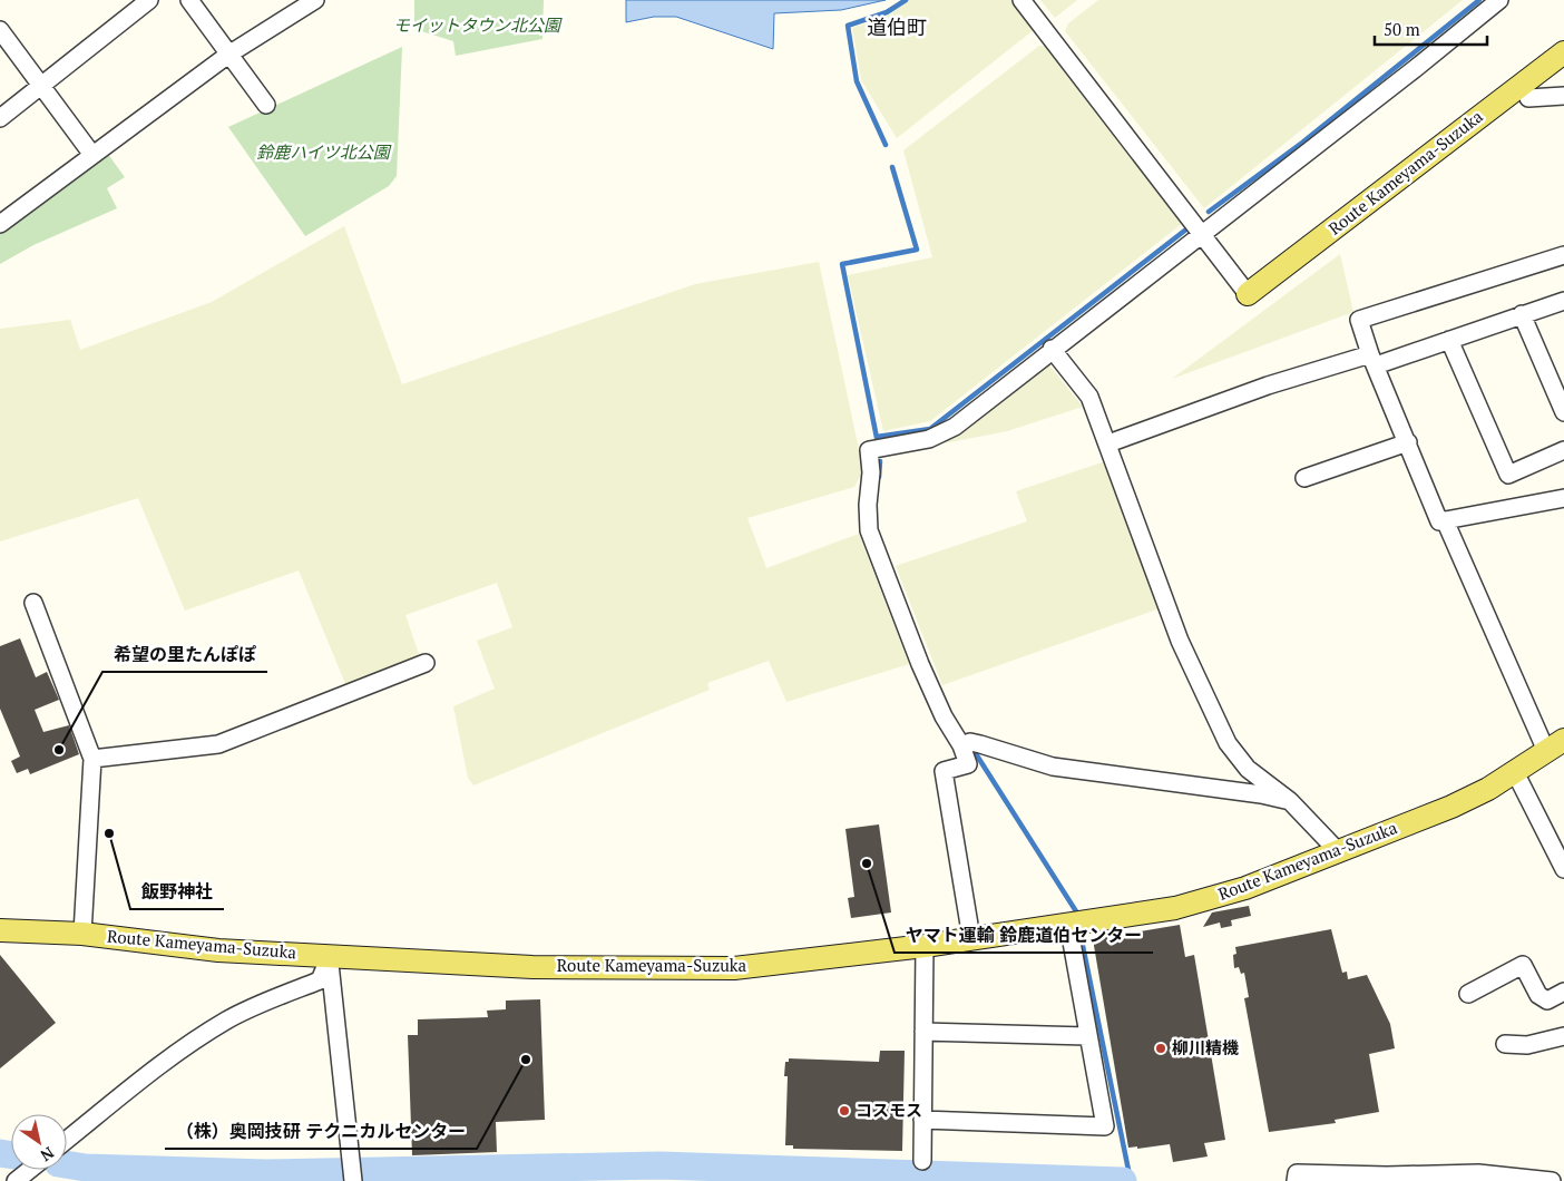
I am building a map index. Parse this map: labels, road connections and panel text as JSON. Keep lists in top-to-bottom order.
{
  "streets": {
    "main road": ["Route Kameyama-Suzuka"]
  },
  "districts": ["道伯町"],
  "parks": ["モイットタウン北公園", "鈴鹿ハイツ北公園"],
  "places": [
    "希望の里たんぽぽ",
    "飯野神社",
    "ヤマト運輸 鈴鹿道伯センター",
    "柳川精機",
    "（株）奥岡技研 テクニカルセンター",
    "コスモス"
  ],
  "scale_bar": "50 m",
  "north": "bottom right"
}
